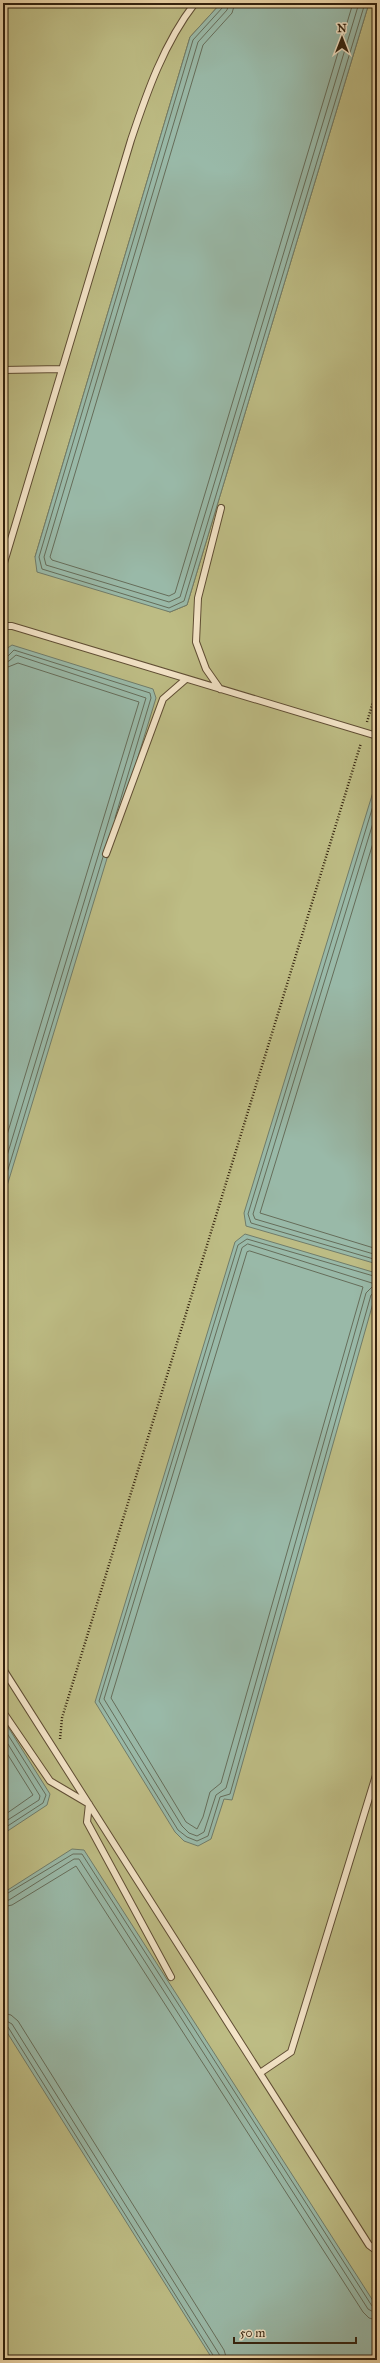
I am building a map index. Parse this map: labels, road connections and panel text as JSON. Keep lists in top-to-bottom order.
{
  "scale_bar": "50 m",
  "north": "top"
}
